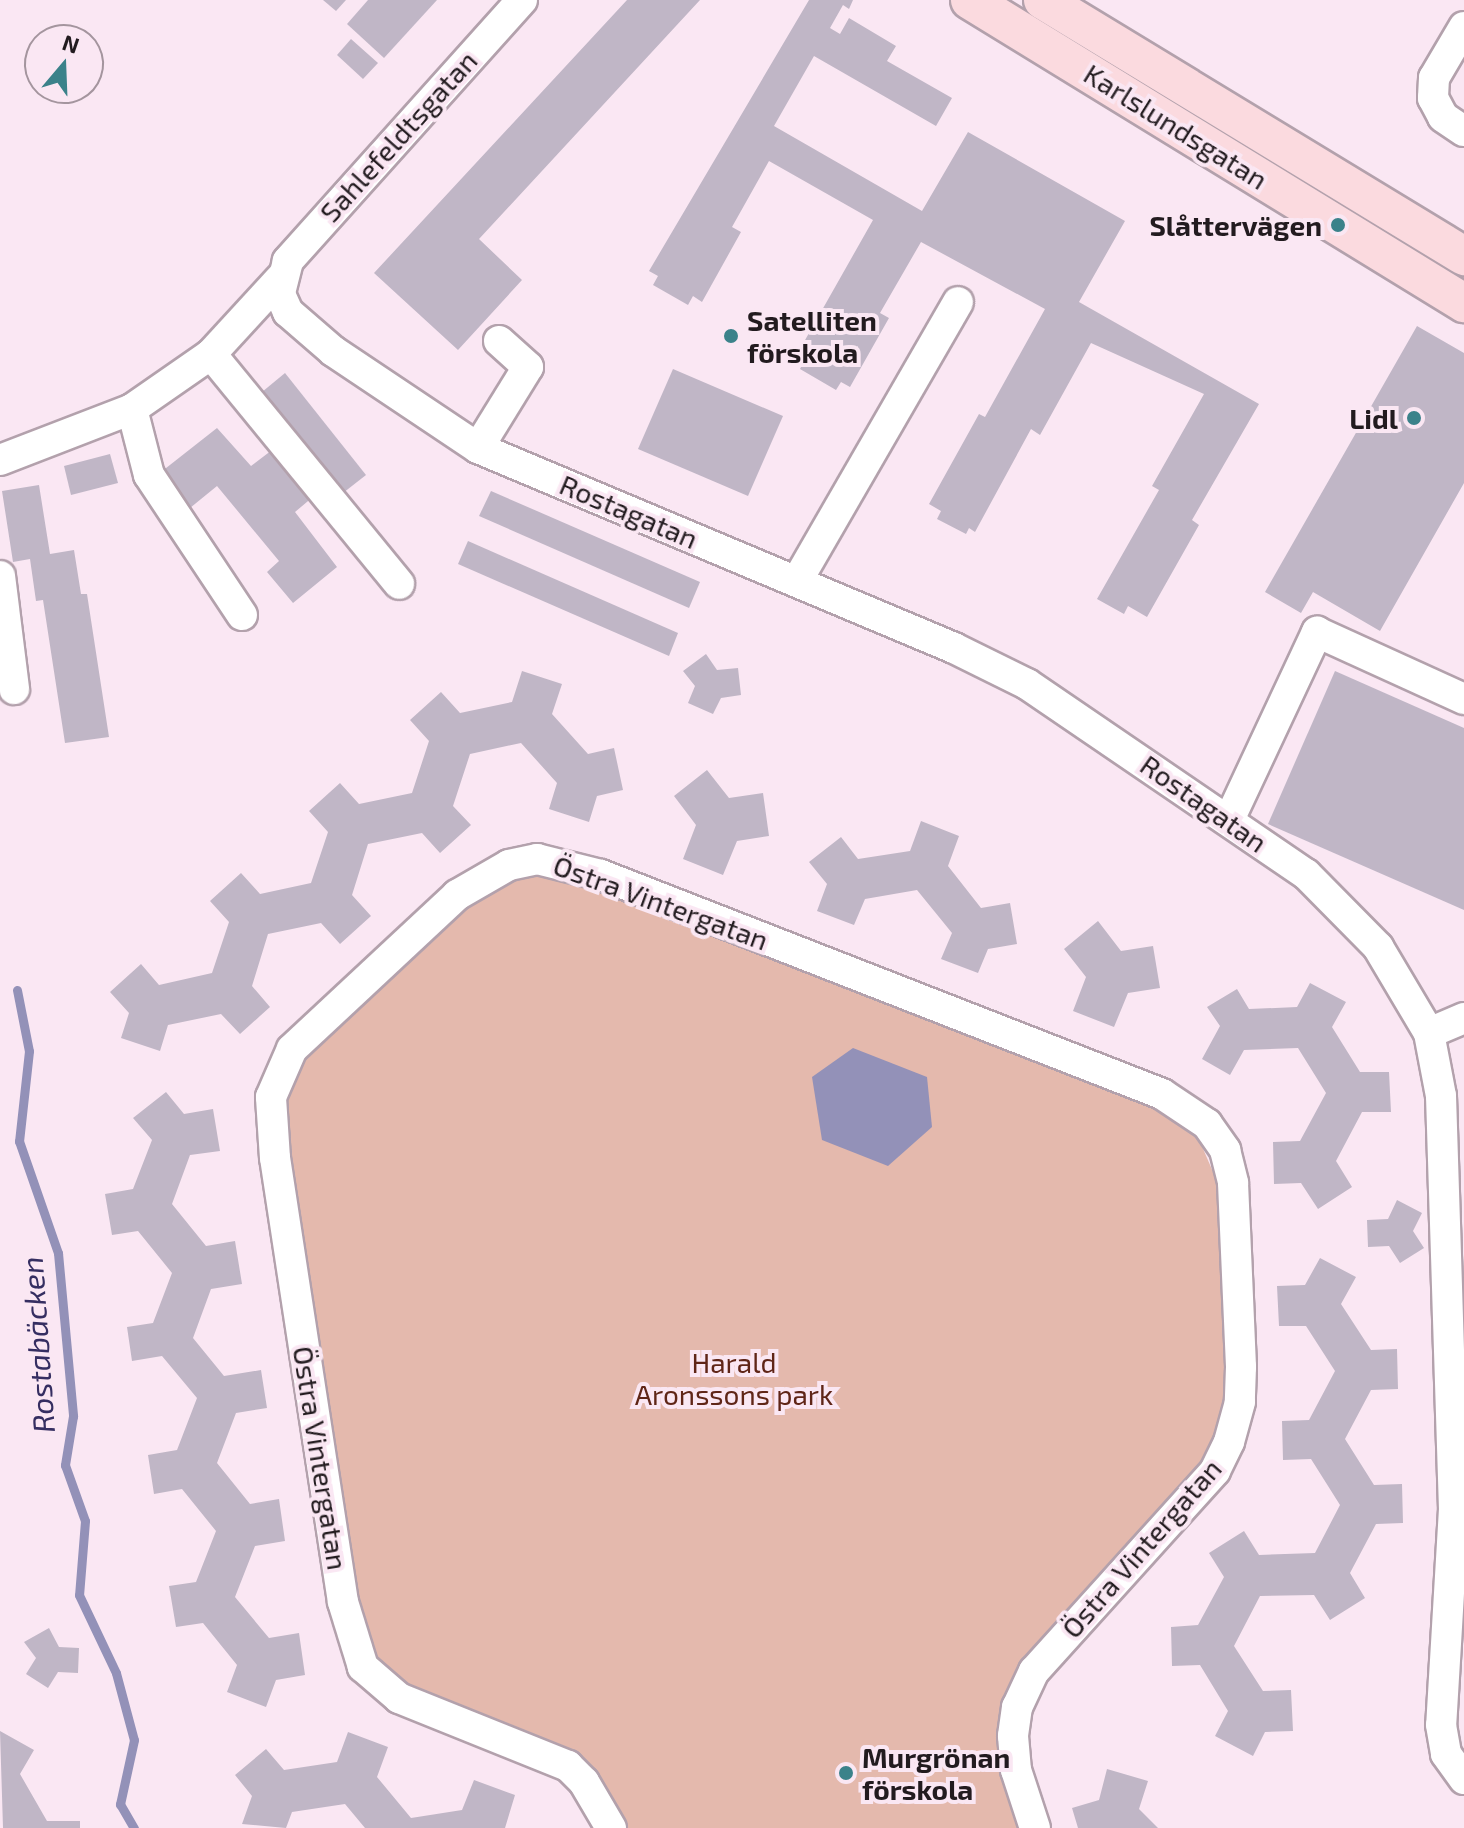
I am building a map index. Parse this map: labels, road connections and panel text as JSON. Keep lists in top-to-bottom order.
{
  "streets": {
    "main road": ["Karlslundsgatan"],
    "street": ["Sahlefeldtsgatan", "Rostagatan", "Östra Vintergatan"]
  },
  "crossings": [
    ["Sahlefeldtsgatan", "Rostagatan"]
  ],
  "water": ["Rostabäcken"],
  "parks": ["Harald Aronssons park"],
  "places": [
    "Slåttervägen",
    "Satelliten förskola",
    "Lidl",
    "Murgrönan förskola"
  ],
  "north": "top"
}
